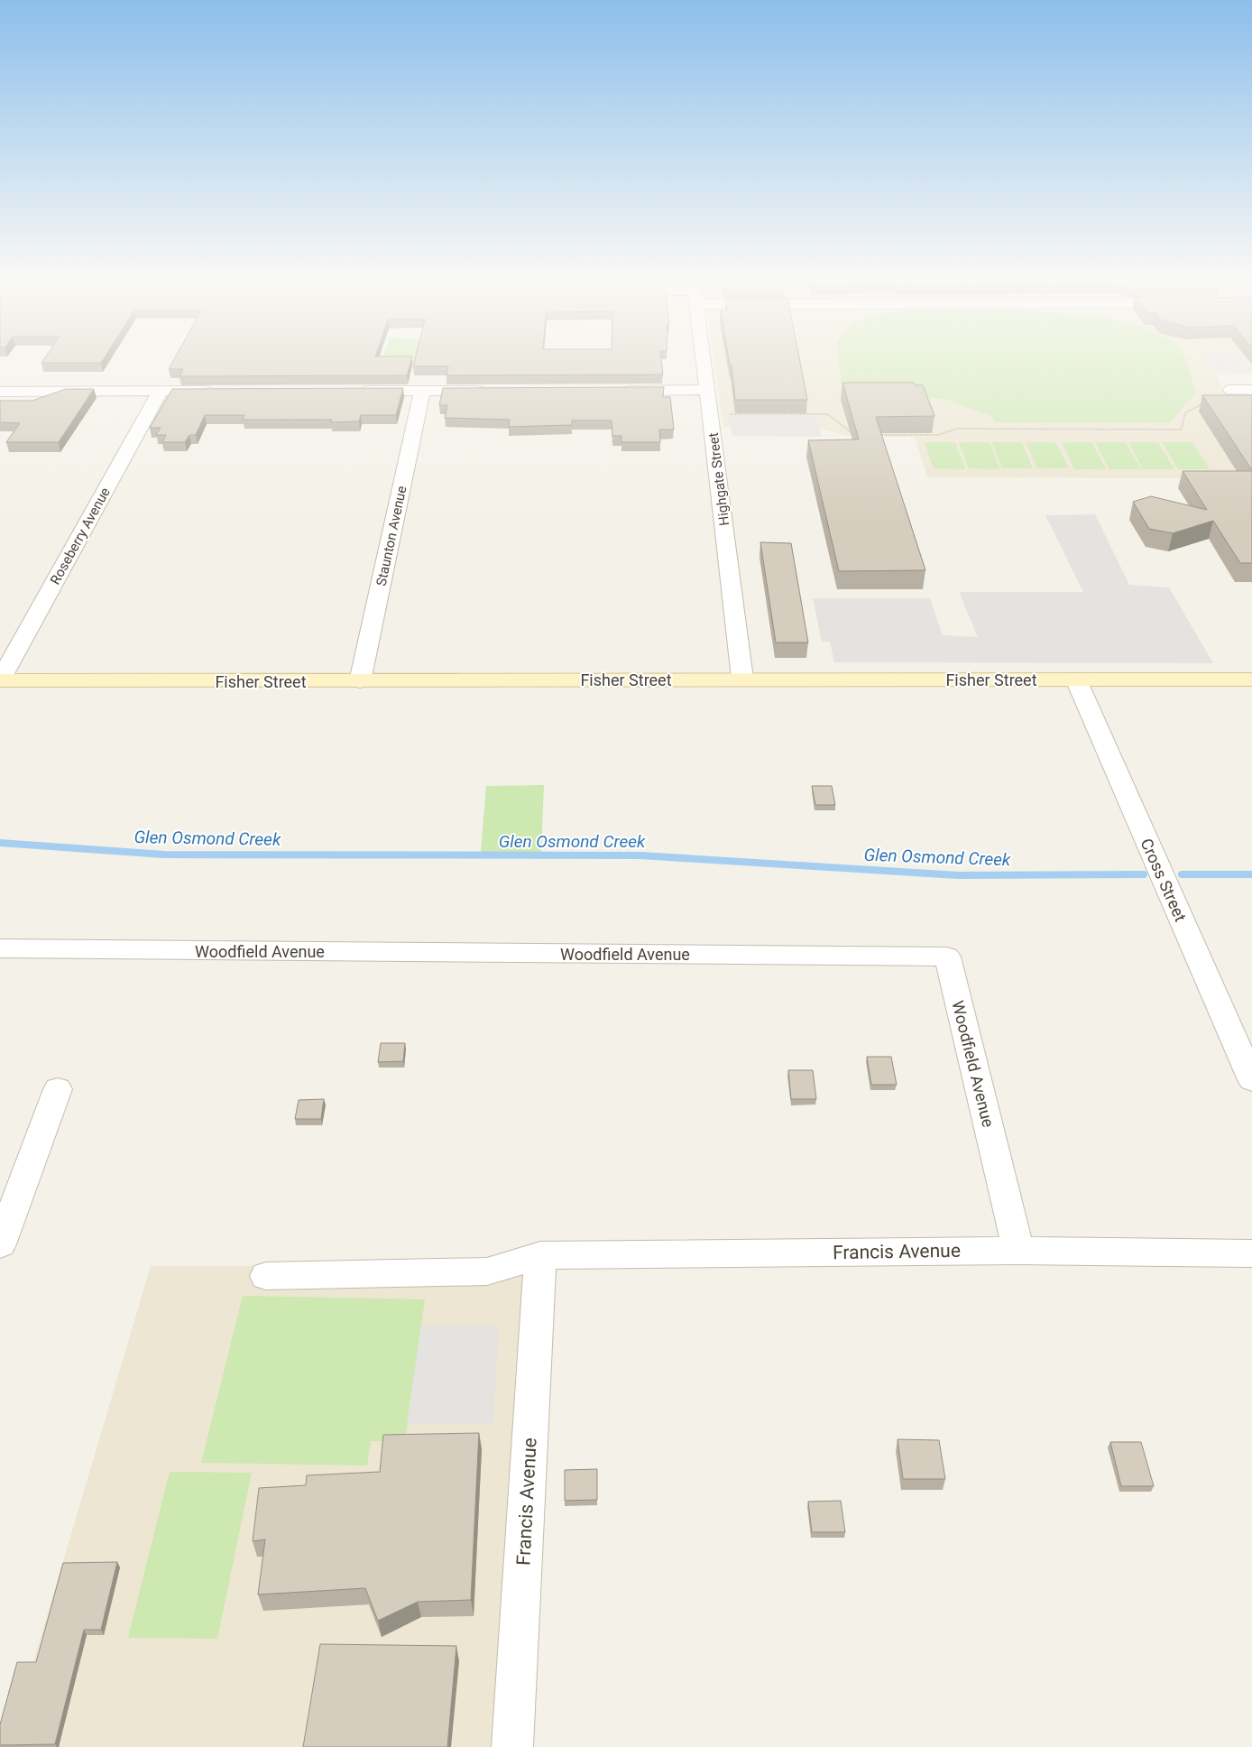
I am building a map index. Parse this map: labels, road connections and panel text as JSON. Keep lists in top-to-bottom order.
{
  "streets": {
    "street": [
      "Highgate Street",
      "Roseberry Avenue",
      "Staunton Avenue",
      "Fisher Street",
      "Cross Street",
      "Woodfield Avenue",
      "Francis Avenue"
    ]
  },
  "crossings": [
    ["Highgate Street", "Fisher Street"],
    ["Roseberry Avenue", "Fisher Street"],
    ["Staunton Avenue", "Fisher Street"],
    ["Fisher Street", "Cross Street"],
    ["Woodfield Avenue", "Francis Avenue"]
  ],
  "water": ["Glen Osmond Creek"]
}
